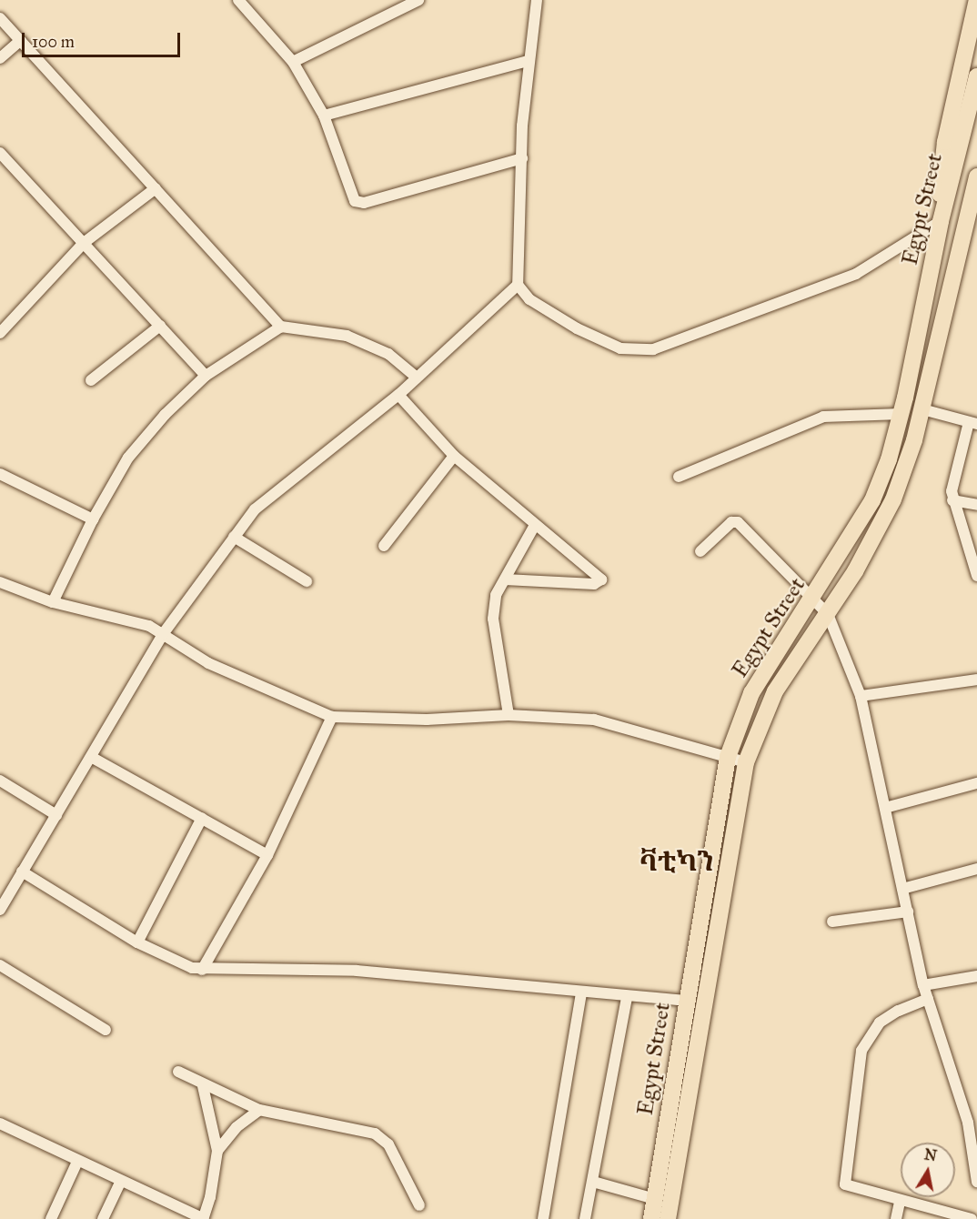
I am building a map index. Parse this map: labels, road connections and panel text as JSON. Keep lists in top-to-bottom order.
{
  "streets": {
    "main road": ["Egypt Street"]
  },
  "districts": ["ቫቲካን"],
  "scale_bar": "100 m",
  "north": "top"
}
